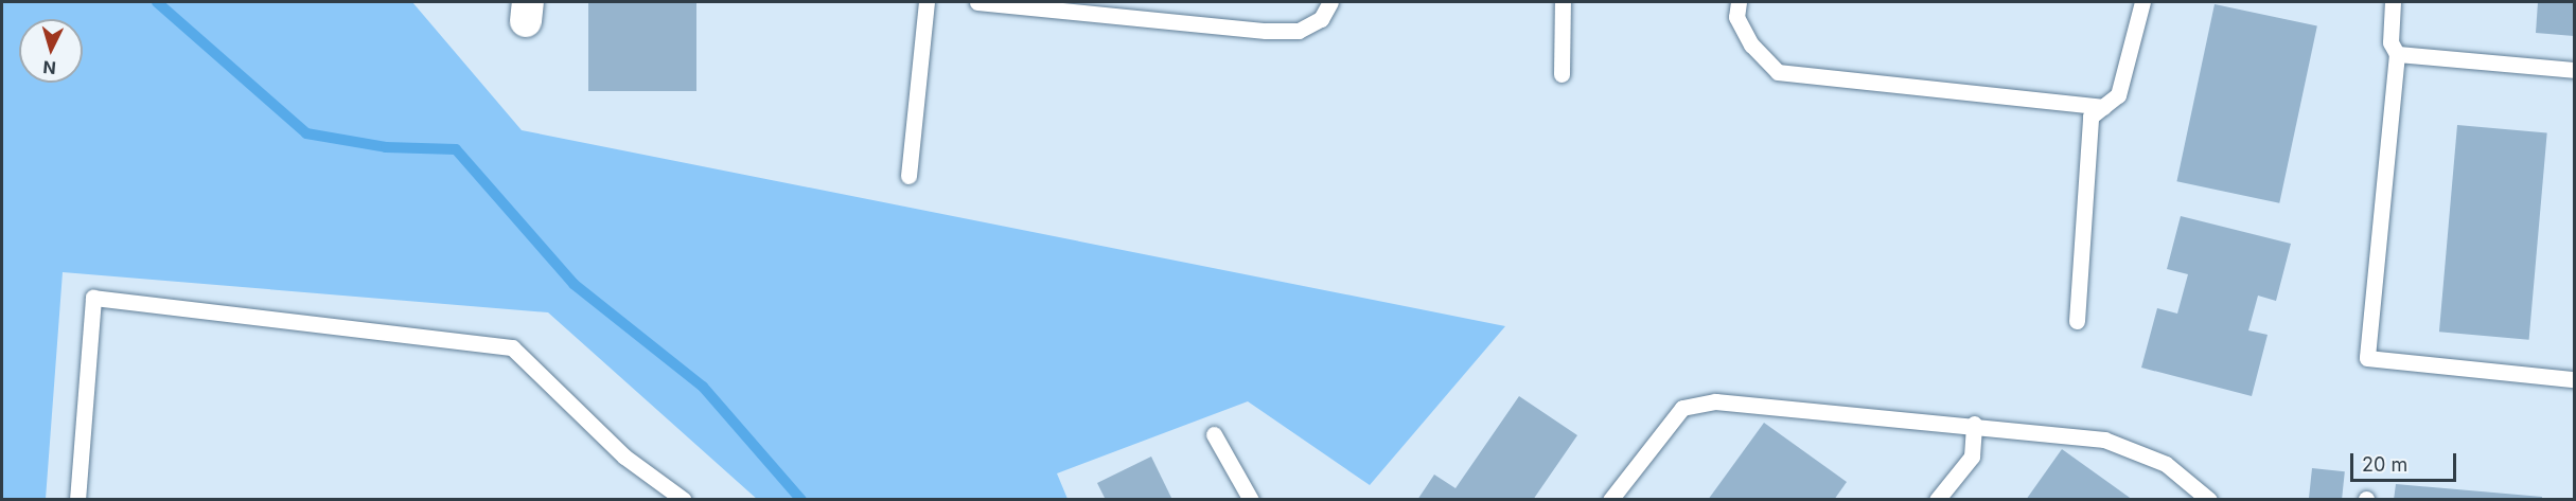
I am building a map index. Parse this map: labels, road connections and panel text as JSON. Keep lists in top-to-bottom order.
{
  "scale_bar": "20 m",
  "north": "bottom"
}
